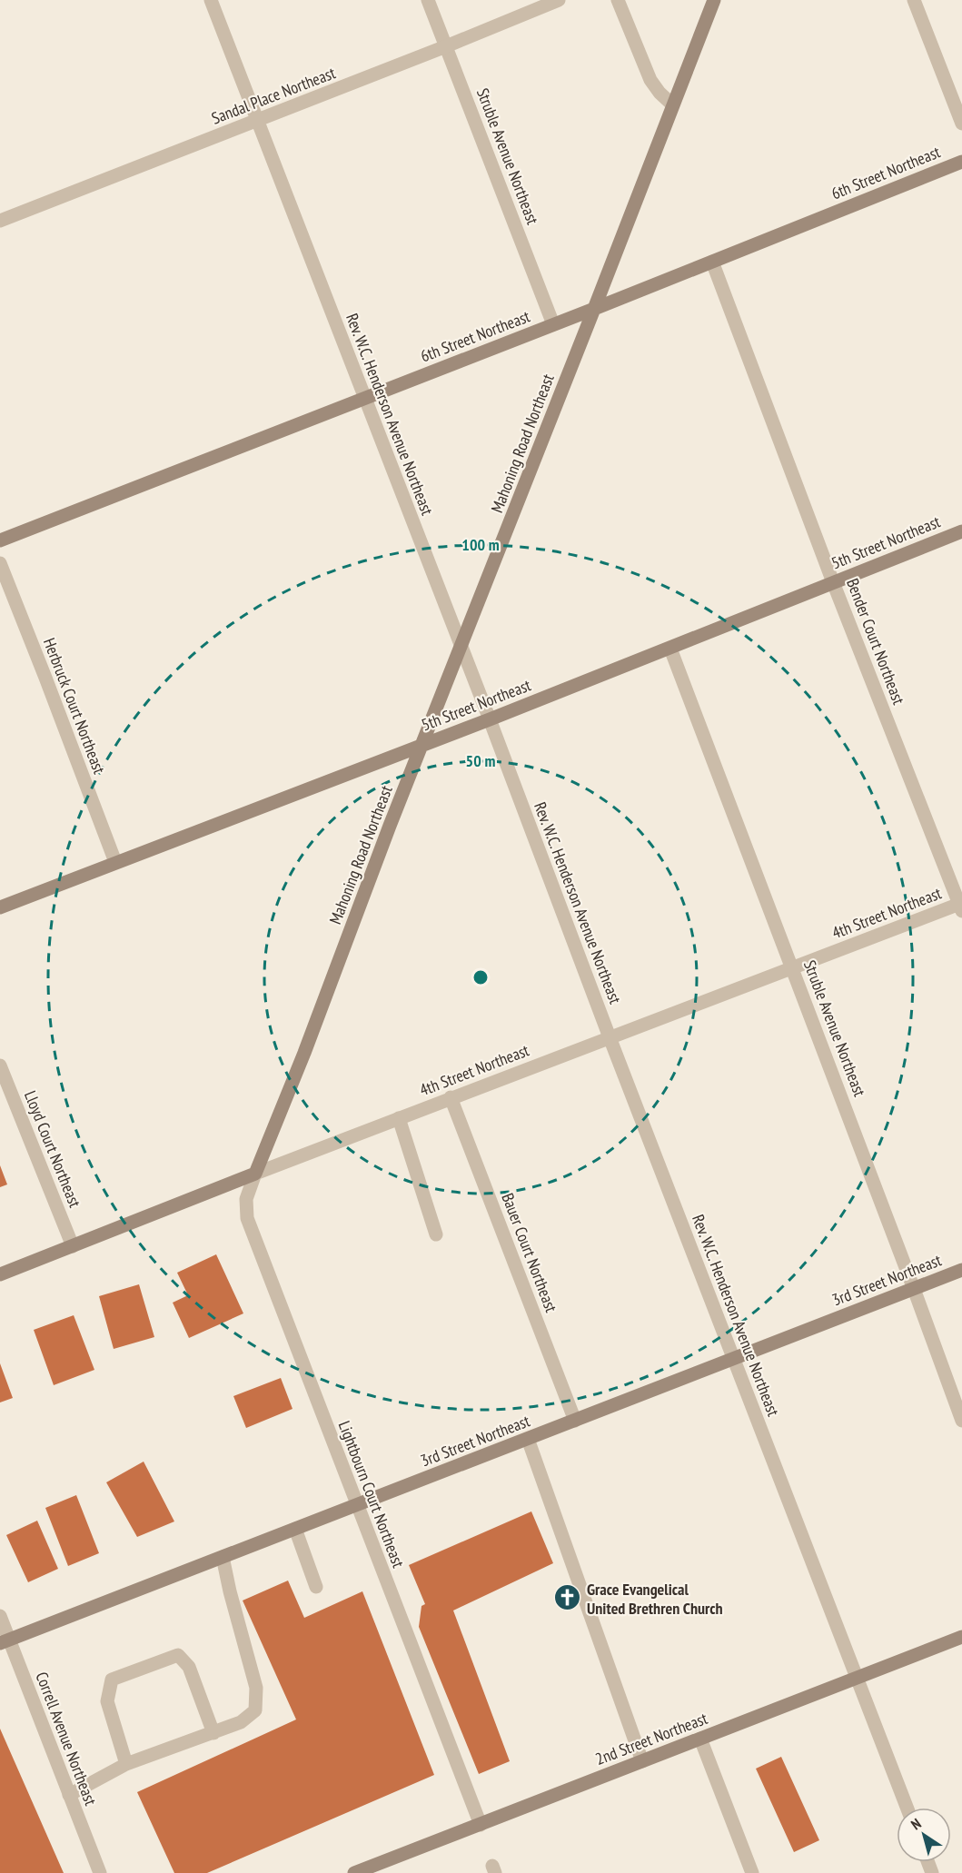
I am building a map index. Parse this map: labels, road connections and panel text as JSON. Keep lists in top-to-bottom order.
{
  "streets": {
    "main road": [
      "6th Street Northeast",
      "Mahoning Road Northeast",
      "5th Street Northeast",
      "4th Street Northeast",
      "3rd Street Northeast",
      "2nd Street Northeast"
    ],
    "street": [
      "Sandal Place Northeast",
      "Struble Avenue Northeast",
      "Rev. W.C. Henderson Avenue Northeast",
      "Bender Court Northeast",
      "Herbruck Court Northeast",
      "Lloyd Court Northeast",
      "Bauer Court Northeast",
      "Lightbourn Court Northeast",
      "Correll Avenue Northeast"
    ]
  },
  "crossings": [
    ["Sandal Place Northeast", "Struble Avenue Northeast"],
    ["Sandal Place Northeast", "Rev. W.C. Henderson Avenue Northeast"],
    ["Struble Avenue Northeast", "6th Street Northeast"],
    ["Struble Avenue Northeast", "5th Street Northeast"],
    ["Struble Avenue Northeast", "4th Street Northeast"],
    ["Struble Avenue Northeast", "3rd Street Northeast"],
    ["6th Street Northeast", "Rev. W.C. Henderson Avenue Northeast"],
    ["6th Street Northeast", "Mahoning Road Northeast"],
    ["6th Street Northeast", "Bender Court Northeast"],
    ["Rev. W.C. Henderson Avenue Northeast", "Mahoning Road Northeast"],
    ["Rev. W.C. Henderson Avenue Northeast", "5th Street Northeast"],
    ["Rev. W.C. Henderson Avenue Northeast", "4th Street Northeast"],
    ["Rev. W.C. Henderson Avenue Northeast", "3rd Street Northeast"],
    ["Rev. W.C. Henderson Avenue Northeast", "2nd Street Northeast"],
    ["Mahoning Road Northeast", "5th Street Northeast"],
    ["Mahoning Road Northeast", "4th Street Northeast"],
    ["Mahoning Road Northeast", "Lightbourn Court Northeast"],
    ["5th Street Northeast", "Bender Court Northeast"],
    ["5th Street Northeast", "Herbruck Court Northeast"],
    ["Bender Court Northeast", "4th Street Northeast"],
    ["4th Street Northeast", "Lloyd Court Northeast"],
    ["4th Street Northeast", "Bauer Court Northeast"],
    ["4th Street Northeast", "Lightbourn Court Northeast"],
    ["Bauer Court Northeast", "3rd Street Northeast"],
    ["3rd Street Northeast", "Lightbourn Court Northeast"],
    ["3rd Street Northeast", "Correll Avenue Northeast"],
    ["Lightbourn Court Northeast", "2nd Street Northeast"]
  ],
  "places": {
    "church": ["Grace Evangelical United Brethren Church"]
  },
  "north": "top left",
  "rings": ["100 m", "50 m"]
}
